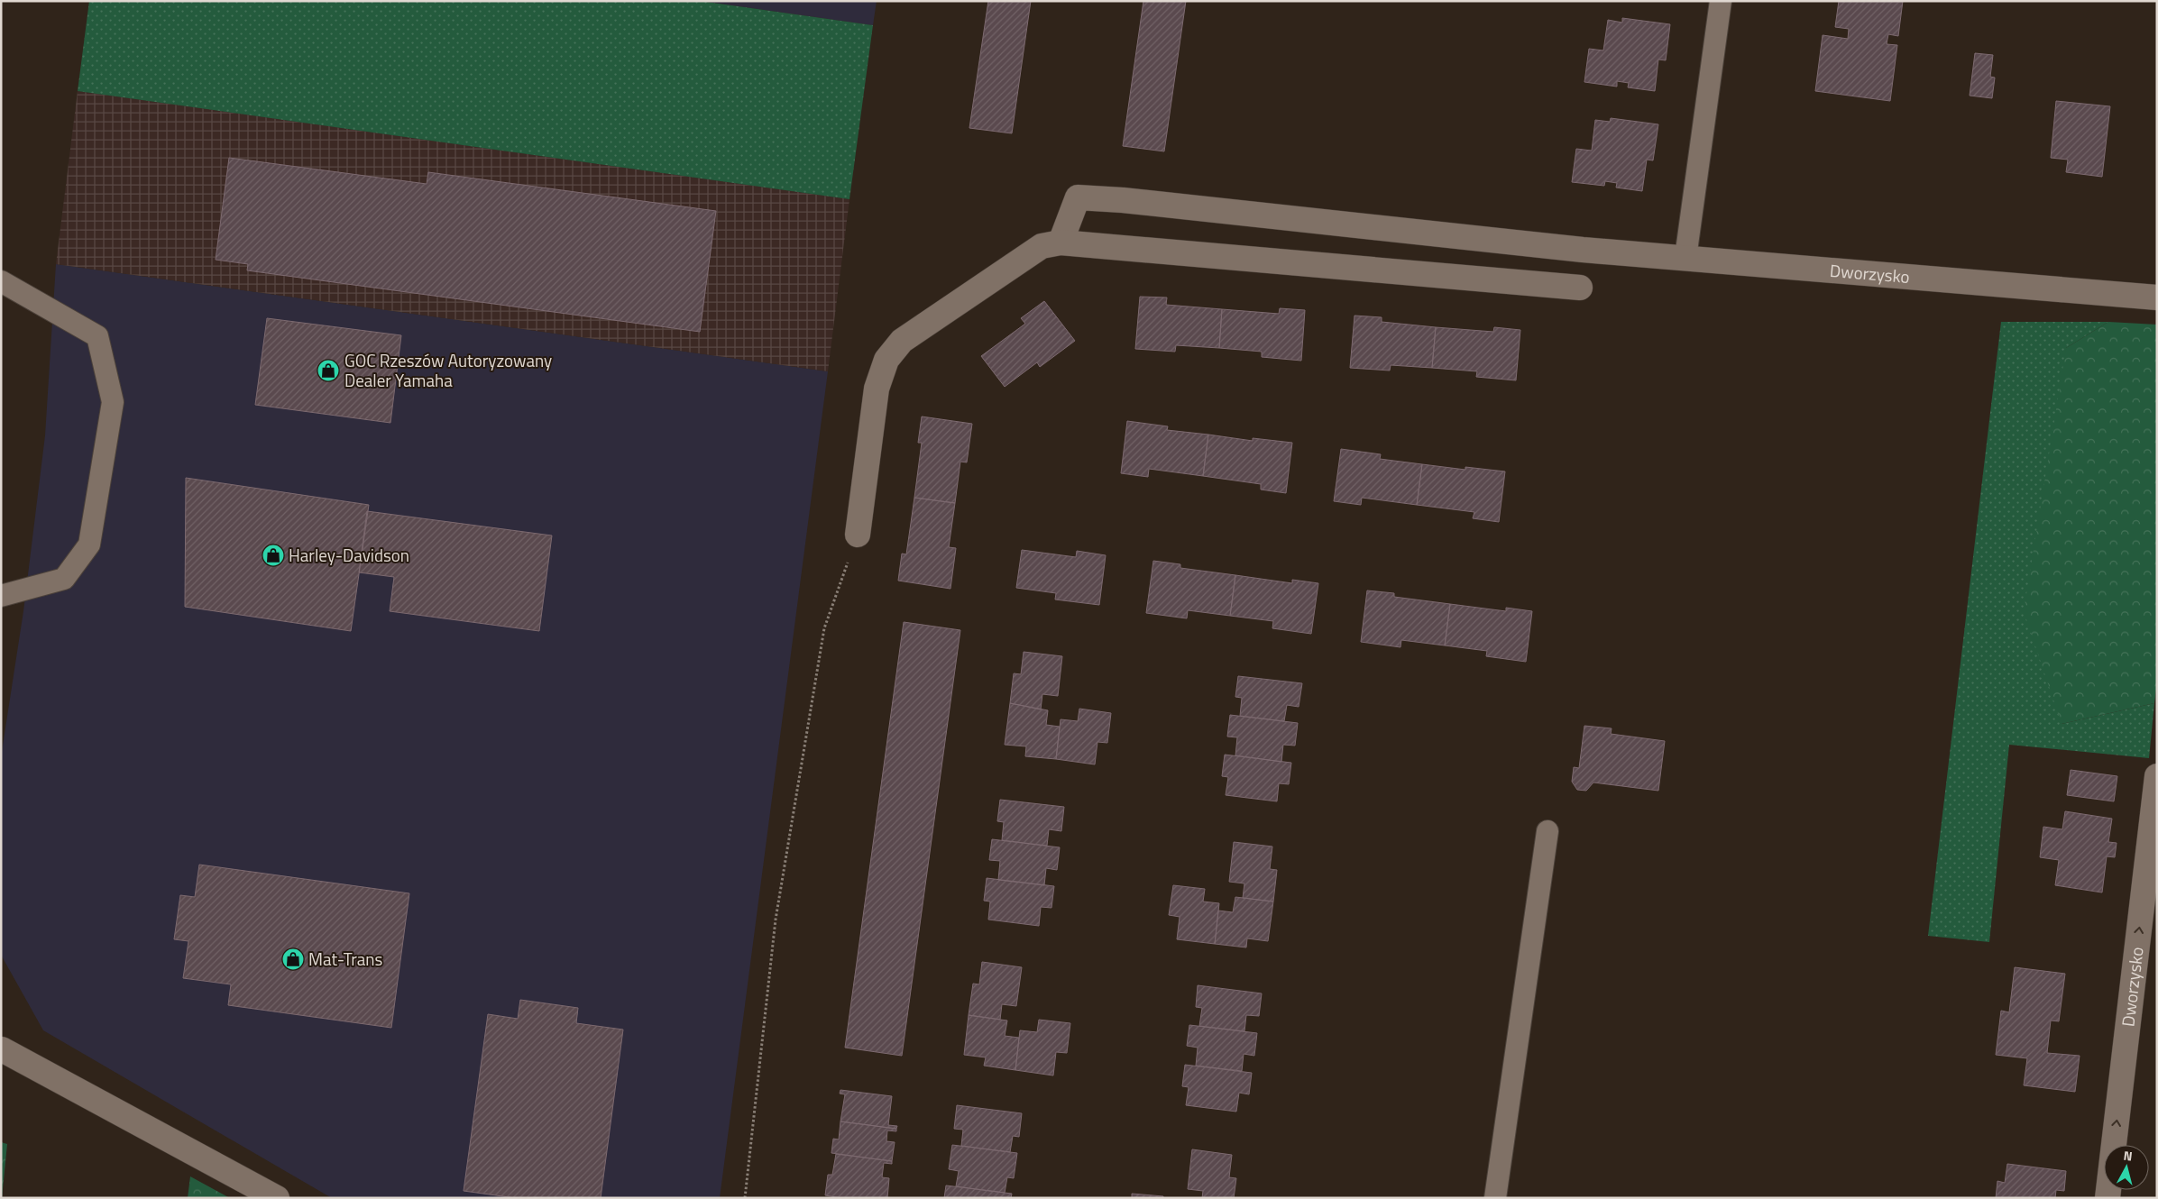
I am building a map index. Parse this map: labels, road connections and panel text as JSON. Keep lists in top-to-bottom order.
{
  "streets": {
    "street": ["Dworzysko"]
  },
  "places": {
    "shop": ["GOC Rzeszów Autoryzowany Dealer Yamaha", "Harley-Davidson", "Mat-Trans"]
  },
  "north": "top"
}
